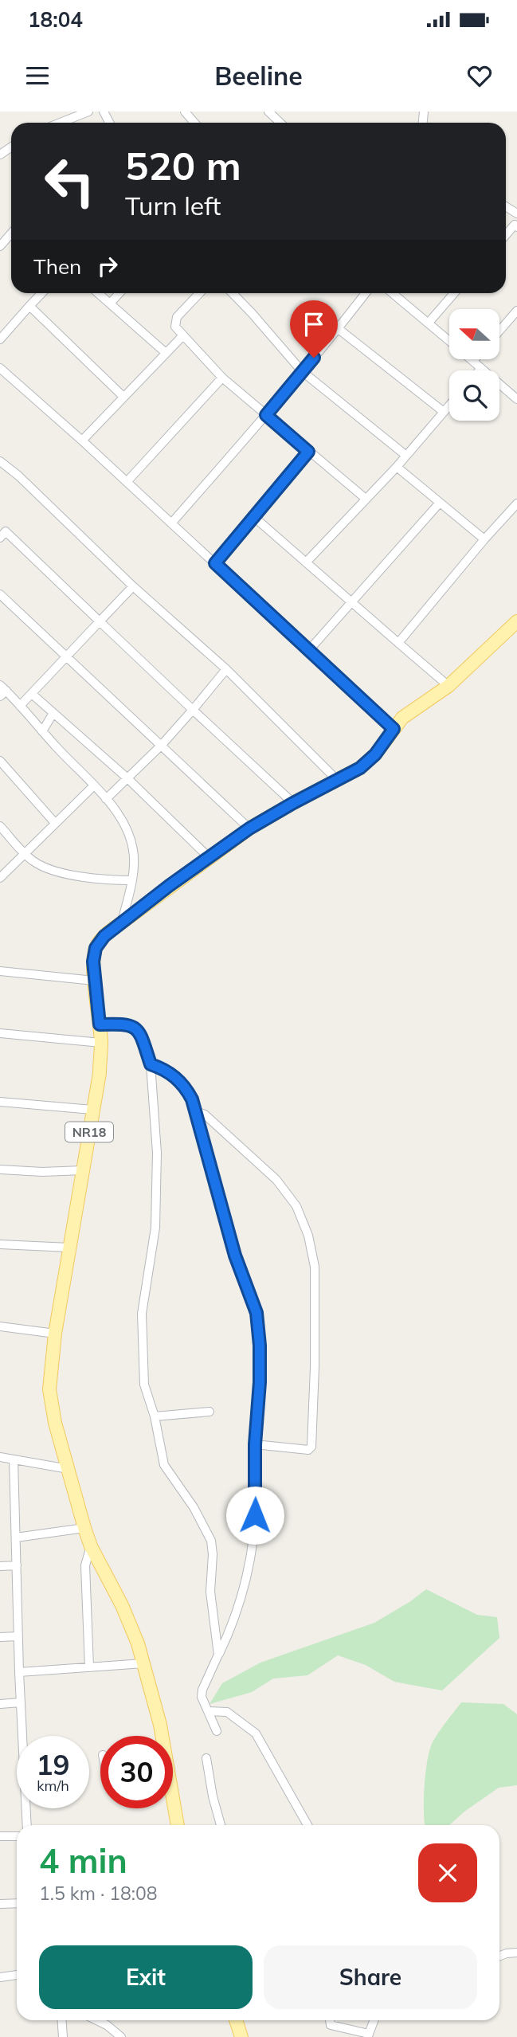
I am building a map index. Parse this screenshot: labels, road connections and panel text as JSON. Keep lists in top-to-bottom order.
{
  "streets": {
    "main road": ["NR18"]
  },
  "north": "left",
  "page": {
    "status": "18:04",
    "header": "Beeline",
    "turn": ["520 m", "Turn left"],
    "then": "Then",
    "speed": "19 km/h",
    "limit": "30",
    "heading": ["4 min", "1.5 km · 18:08"],
    "buttons": ["Exit", "Share"]
  }
}
